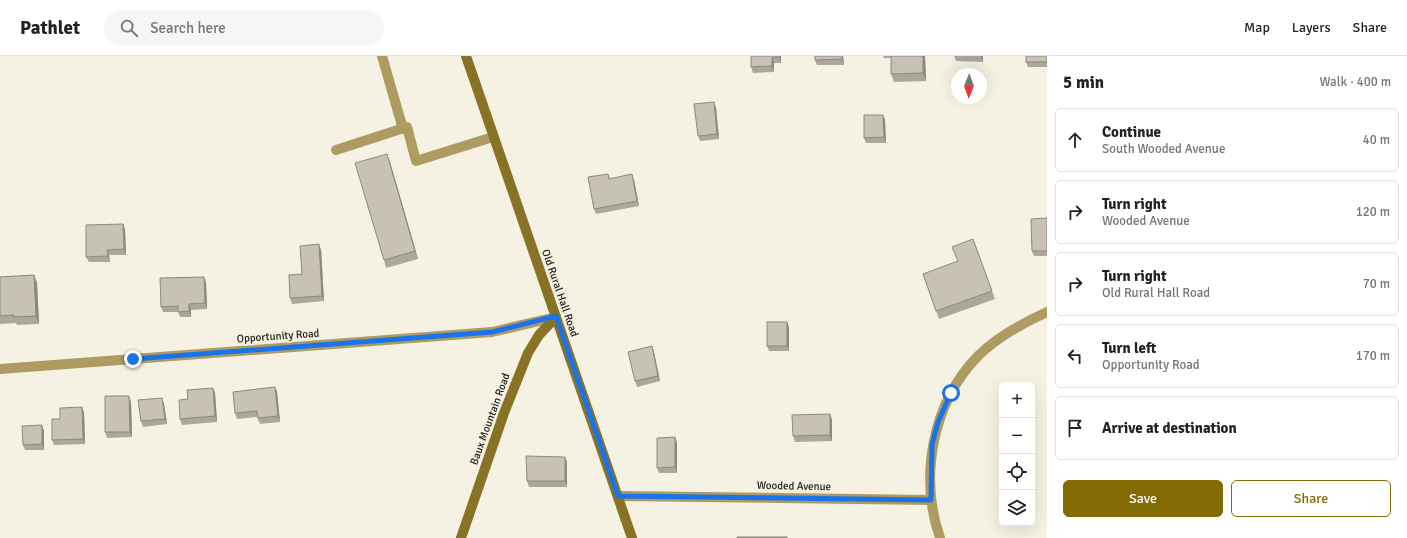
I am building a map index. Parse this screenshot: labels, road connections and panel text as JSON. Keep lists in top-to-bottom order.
{
  "streets": {
    "main road": ["Old Rural Hall Road", "Baux Mountain Road"],
    "street": ["Opportunity Road", "Wooded Avenue"]
  },
  "crossings": [
    ["Old Rural Hall Road", "Opportunity Road"],
    ["Old Rural Hall Road", "Baux Mountain Road"],
    ["Old Rural Hall Road", "Wooded Avenue"],
    ["Opportunity Road", "Baux Mountain Road"]
  ],
  "north": "bottom",
  "page": {
    "header": "Pathlet",
    "search": "Search here",
    "nav": ["Map", "Layers", "Share"],
    "heading": ["5 min", "Walk · 400 m"],
    "list": [
      ["Continue", "South Wooded Avenue", "40 m"],
      ["Turn right", "Wooded Avenue", "120 m"],
      ["Turn right", "Old Rural Hall Road", "70 m"],
      ["Turn left", "Opportunity Road", "170 m"],
      "Arrive at destination"
    ],
    "map_buttons": ["+", "−"],
    "buttons": ["Save", "Share"]
  }
}
